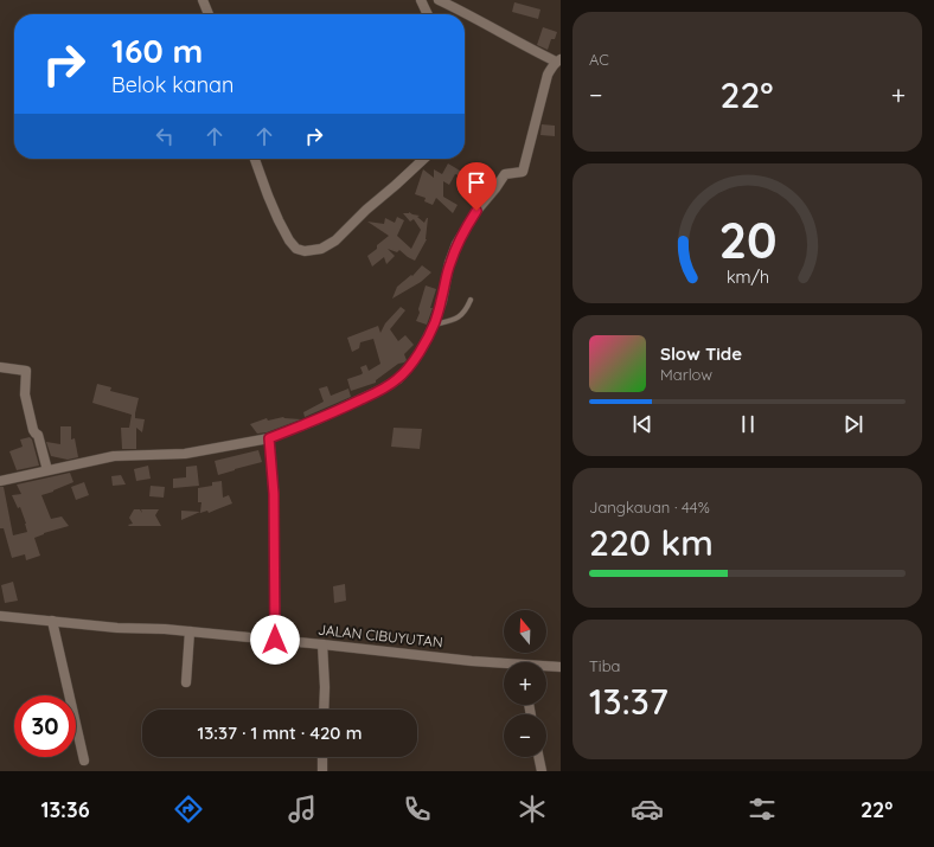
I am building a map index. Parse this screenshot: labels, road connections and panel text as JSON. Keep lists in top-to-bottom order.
{
  "streets": {
    "street": ["JALAN CIBUYUTAN"]
  },
  "north": "top",
  "page": {
    "tile": [
      "AC",
      ["Jangkauan · 44%", "220 km"],
      ["Tiba", "13:37"]
    ],
    "turn": ["160 m", "Belok kanan"],
    "heat": ["−", "22°", "+"],
    "song": ["Slow Tide", "Marlow"],
    "map_buttons": ["+", "−"],
    "limit": "30",
    "trip": "13:37 · 1 mnt · 420 m",
    "tabs": ["13:36", "22°"],
    "gauge": ["20", "km/h"]
  }
}
